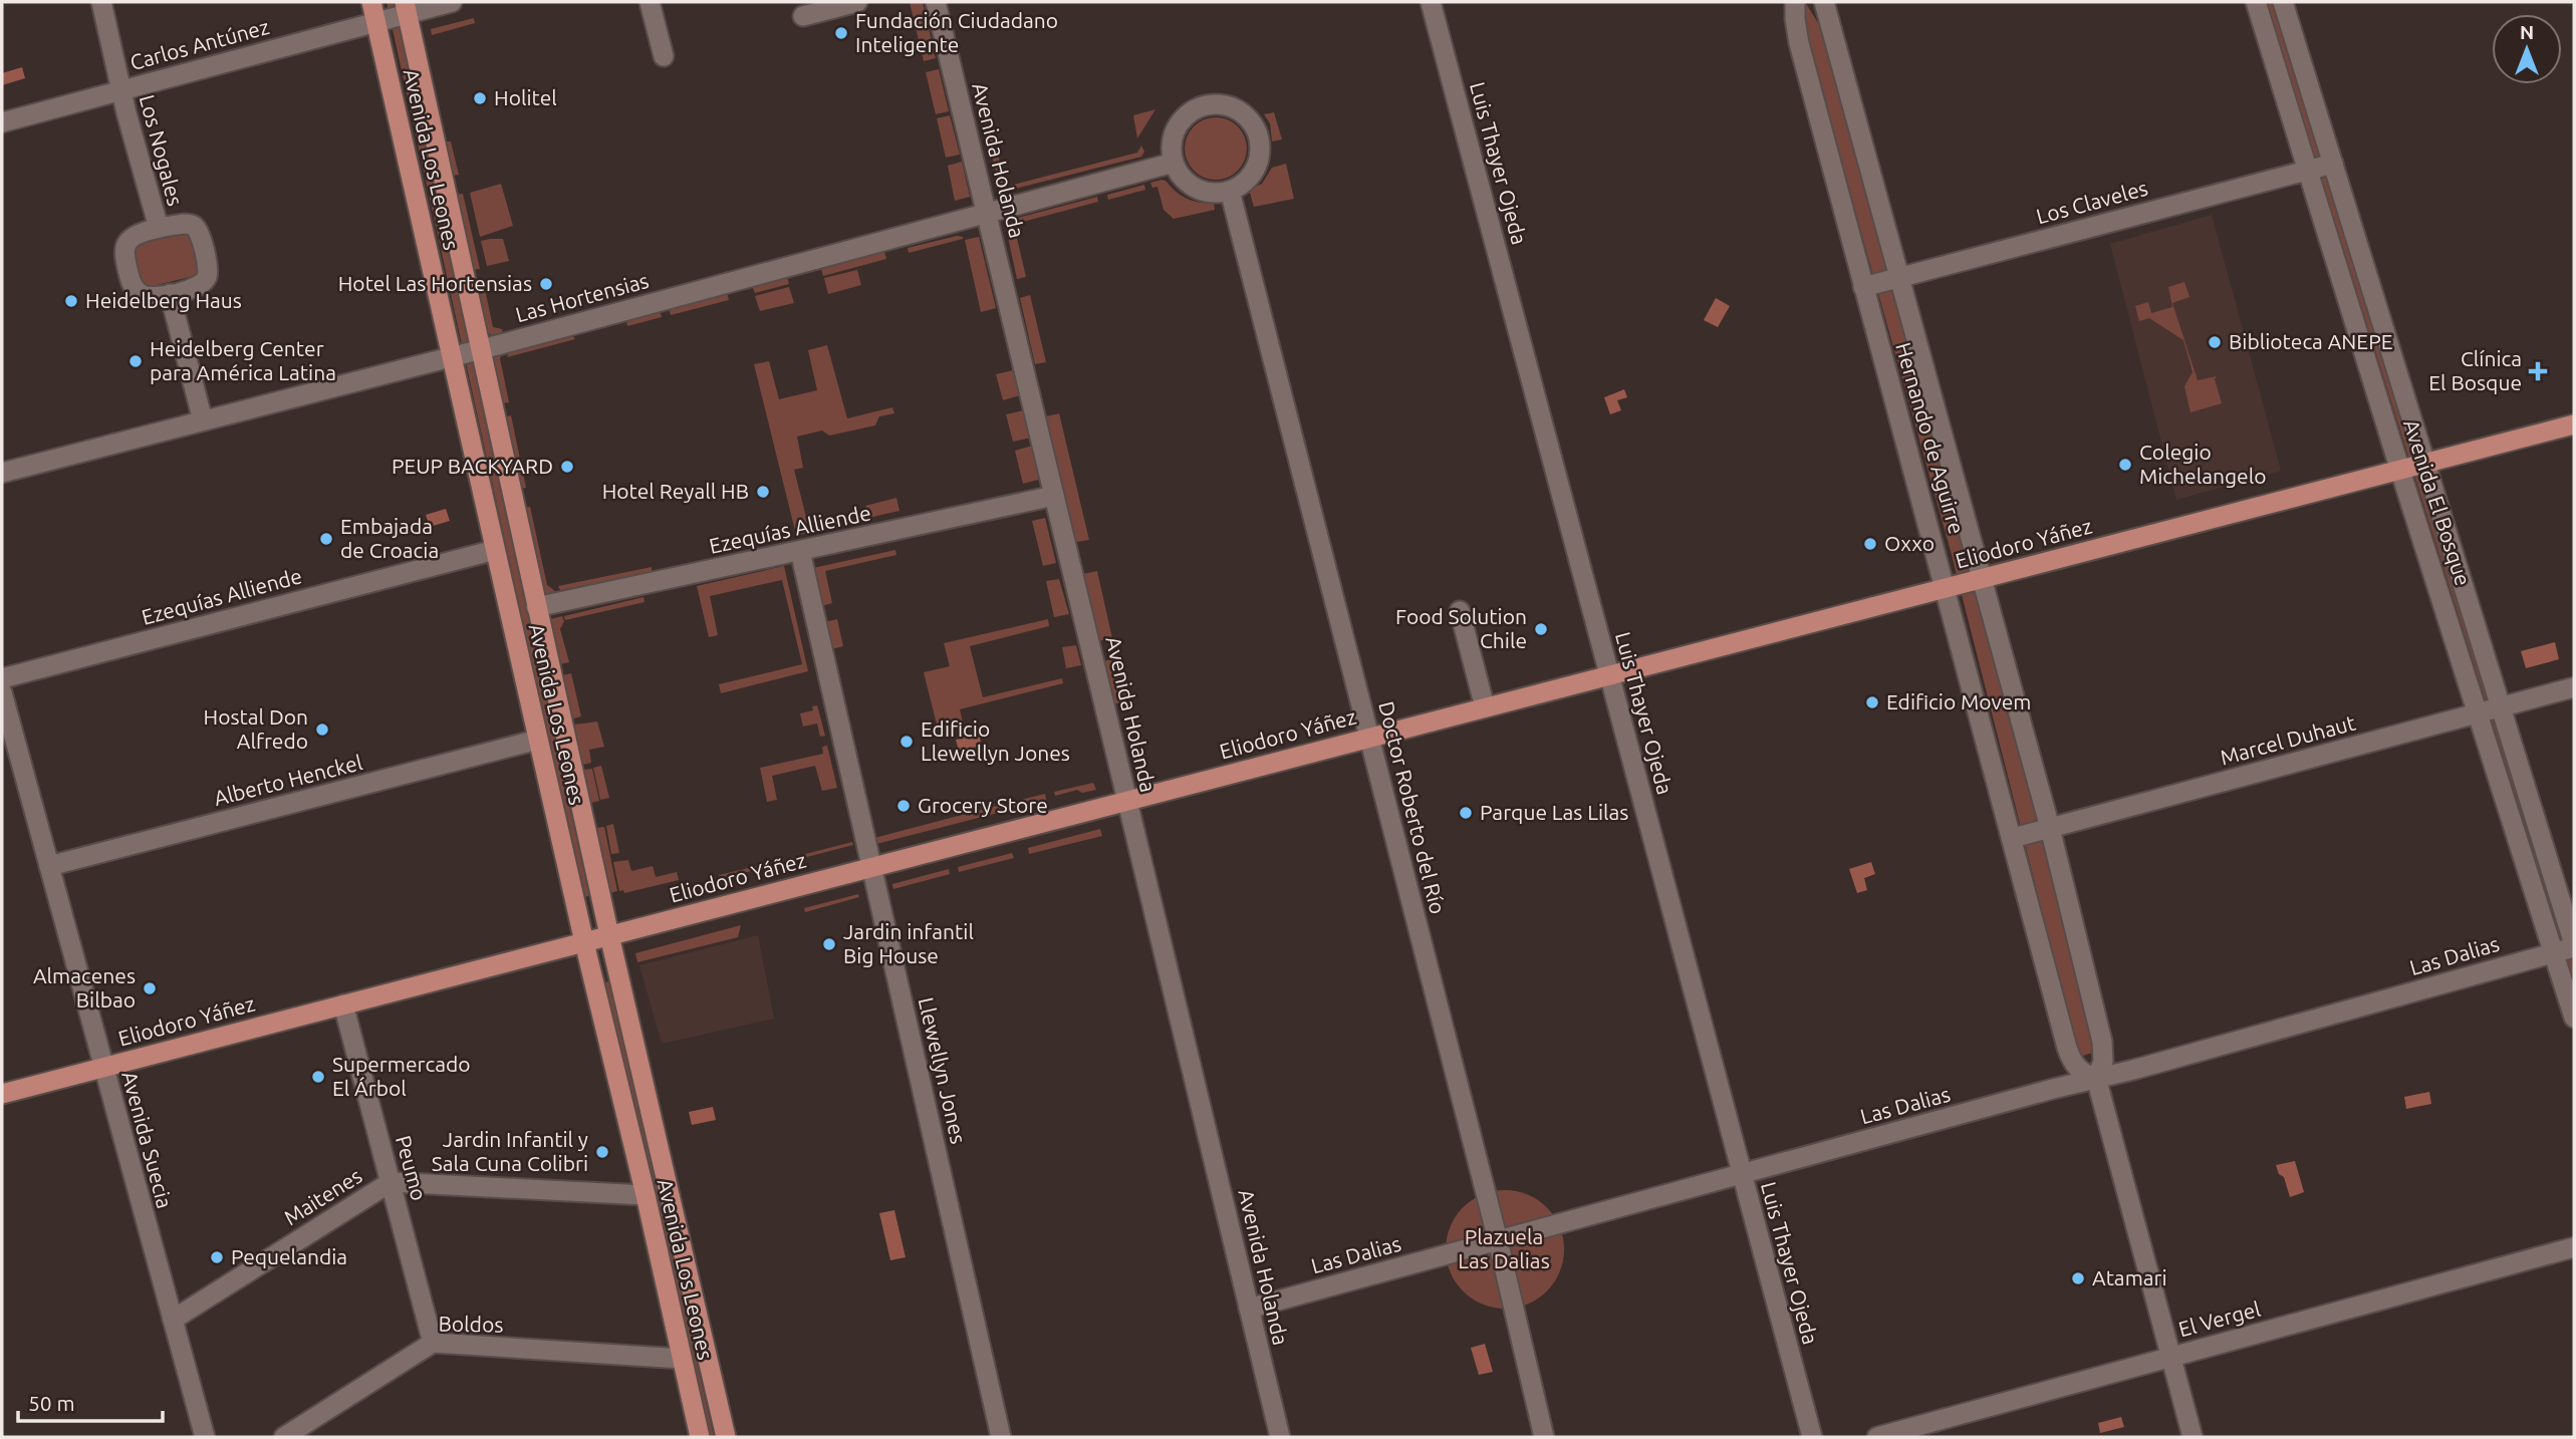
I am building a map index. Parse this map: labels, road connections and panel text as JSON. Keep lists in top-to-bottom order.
{
  "streets": {
    "main road": ["Avenida Los Leones", "Eliodoro Yáñez"],
    "street": [
      "Carlos Antúnez",
      "Los Nogales",
      "Avenida Holanda",
      "Luis Thayer Ojeda",
      "Los Claveles",
      "Las Hortensias",
      "Hernando de Aguirre",
      "Avenida El Bosque",
      "Ezequías Alliende",
      "Marcel Duhaut",
      "Alberto Henckel",
      "Doctor Roberto del Río",
      "Las Dalias",
      "Llewellyn Jones",
      "Avenida Suecia",
      "Peumo",
      "Maitenes",
      "El Vergel",
      "Boldos"
    ]
  },
  "crossings": [
    ["Carlos Antúnez", "Los Nogales"],
    ["Carlos Antúnez", "Avenida Los Leones"],
    ["Avenida Los Leones", "Las Hortensias"],
    ["Avenida Los Leones", "Ezequías Alliende"],
    ["Avenida Los Leones", "Eliodoro Yáñez"],
    ["Avenida Los Leones", "Alberto Henckel"],
    ["Avenida Los Leones", "Maitenes"],
    ["Avenida Los Leones", "Boldos"],
    ["Avenida Holanda", "Las Hortensias"],
    ["Avenida Holanda", "Ezequías Alliende"],
    ["Avenida Holanda", "Eliodoro Yáñez"],
    ["Avenida Holanda", "Las Dalias"],
    ["Luis Thayer Ojeda", "Eliodoro Yáñez"],
    ["Luis Thayer Ojeda", "Las Dalias"],
    ["Los Claveles", "Hernando de Aguirre"],
    ["Los Claveles", "Avenida El Bosque"],
    ["Las Hortensias", "Doctor Roberto del Río"],
    ["Hernando de Aguirre", "Eliodoro Yáñez"],
    ["Hernando de Aguirre", "Marcel Duhaut"],
    ["Hernando de Aguirre", "Las Dalias"],
    ["Hernando de Aguirre", "El Vergel"],
    ["Avenida El Bosque", "Eliodoro Yáñez"],
    ["Avenida El Bosque", "Marcel Duhaut"],
    ["Avenida El Bosque", "Las Dalias"],
    ["Ezequías Alliende", "Llewellyn Jones"],
    ["Eliodoro Yáñez", "Doctor Roberto del Río"],
    ["Eliodoro Yáñez", "Llewellyn Jones"],
    ["Eliodoro Yáñez", "Avenida Suecia"],
    ["Eliodoro Yáñez", "Peumo"],
    ["Alberto Henckel", "Avenida Suecia"],
    ["Doctor Roberto del Río", "Las Dalias"],
    ["Avenida Suecia", "Maitenes"],
    ["Peumo", "Maitenes"],
    ["Peumo", "Boldos"]
  ],
  "parks": ["Plazuela Las Dalias"],
  "places": {
    "other": [
      "Fundación Ciudadano Inteligente",
      "Holitel",
      "Hotel Las Hortensias",
      "Heidelberg Haus",
      "Biblioteca ANEPE",
      "Heidelberg Center para América Latina",
      "Colegio Michelangelo",
      "PEUP BACKYARD",
      "Hotel Reyall HB",
      "Embajada de Croacia",
      "Oxxo",
      "Food Solution Chile",
      "Edificio Movem",
      "Hostal Don Alfredo",
      "Edificio Llewellyn Jones",
      "Grocery Store",
      "Parque Las Lilas",
      "Jardin infantil Big House",
      "Almacenes Bilbao",
      "Supermercado El Árbol",
      "Jardin Infantil y Sala Cuna Colibri",
      "Pequelandia",
      "Atamari"
    ],
    "health": ["Clínica El Bosque"]
  },
  "scale_bar": "50 m",
  "north": "top"
}
